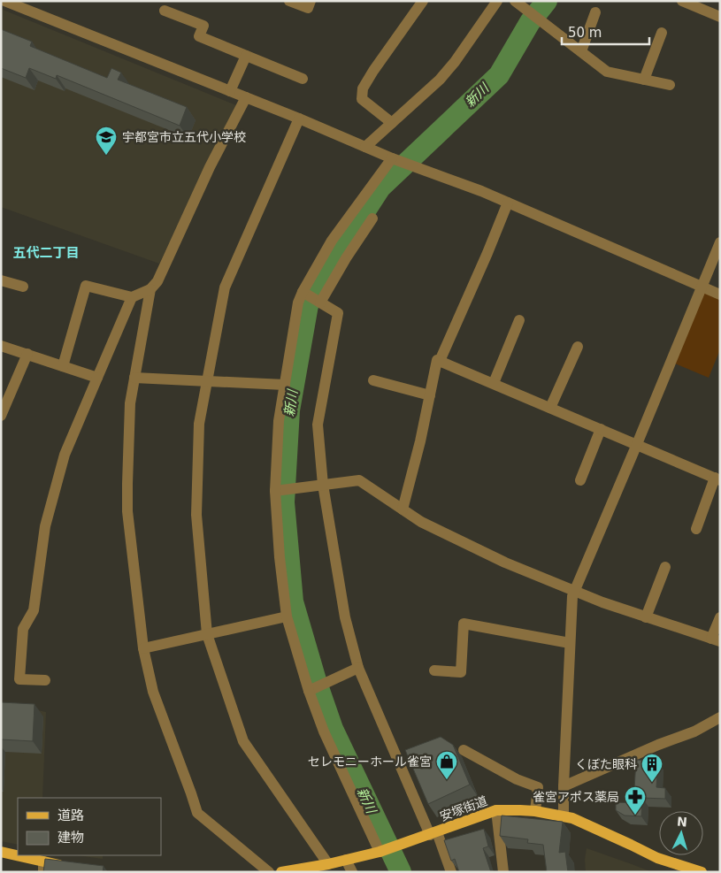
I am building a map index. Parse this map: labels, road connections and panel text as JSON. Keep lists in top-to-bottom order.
{
  "streets": {
    "main road": ["安塚街道"]
  },
  "districts": ["五代二丁目"],
  "water": ["新川"],
  "places": {
    "school or university": ["宇都宮市立五代小学校"],
    "shop": ["セレモニーホール雀宮"],
    "building": ["くぼた眼科"],
    "pharmacy": ["雀宮アポス薬局"]
  },
  "legend": ["道路", "建物"],
  "scale_bar": "50 m",
  "north": "top"
}
